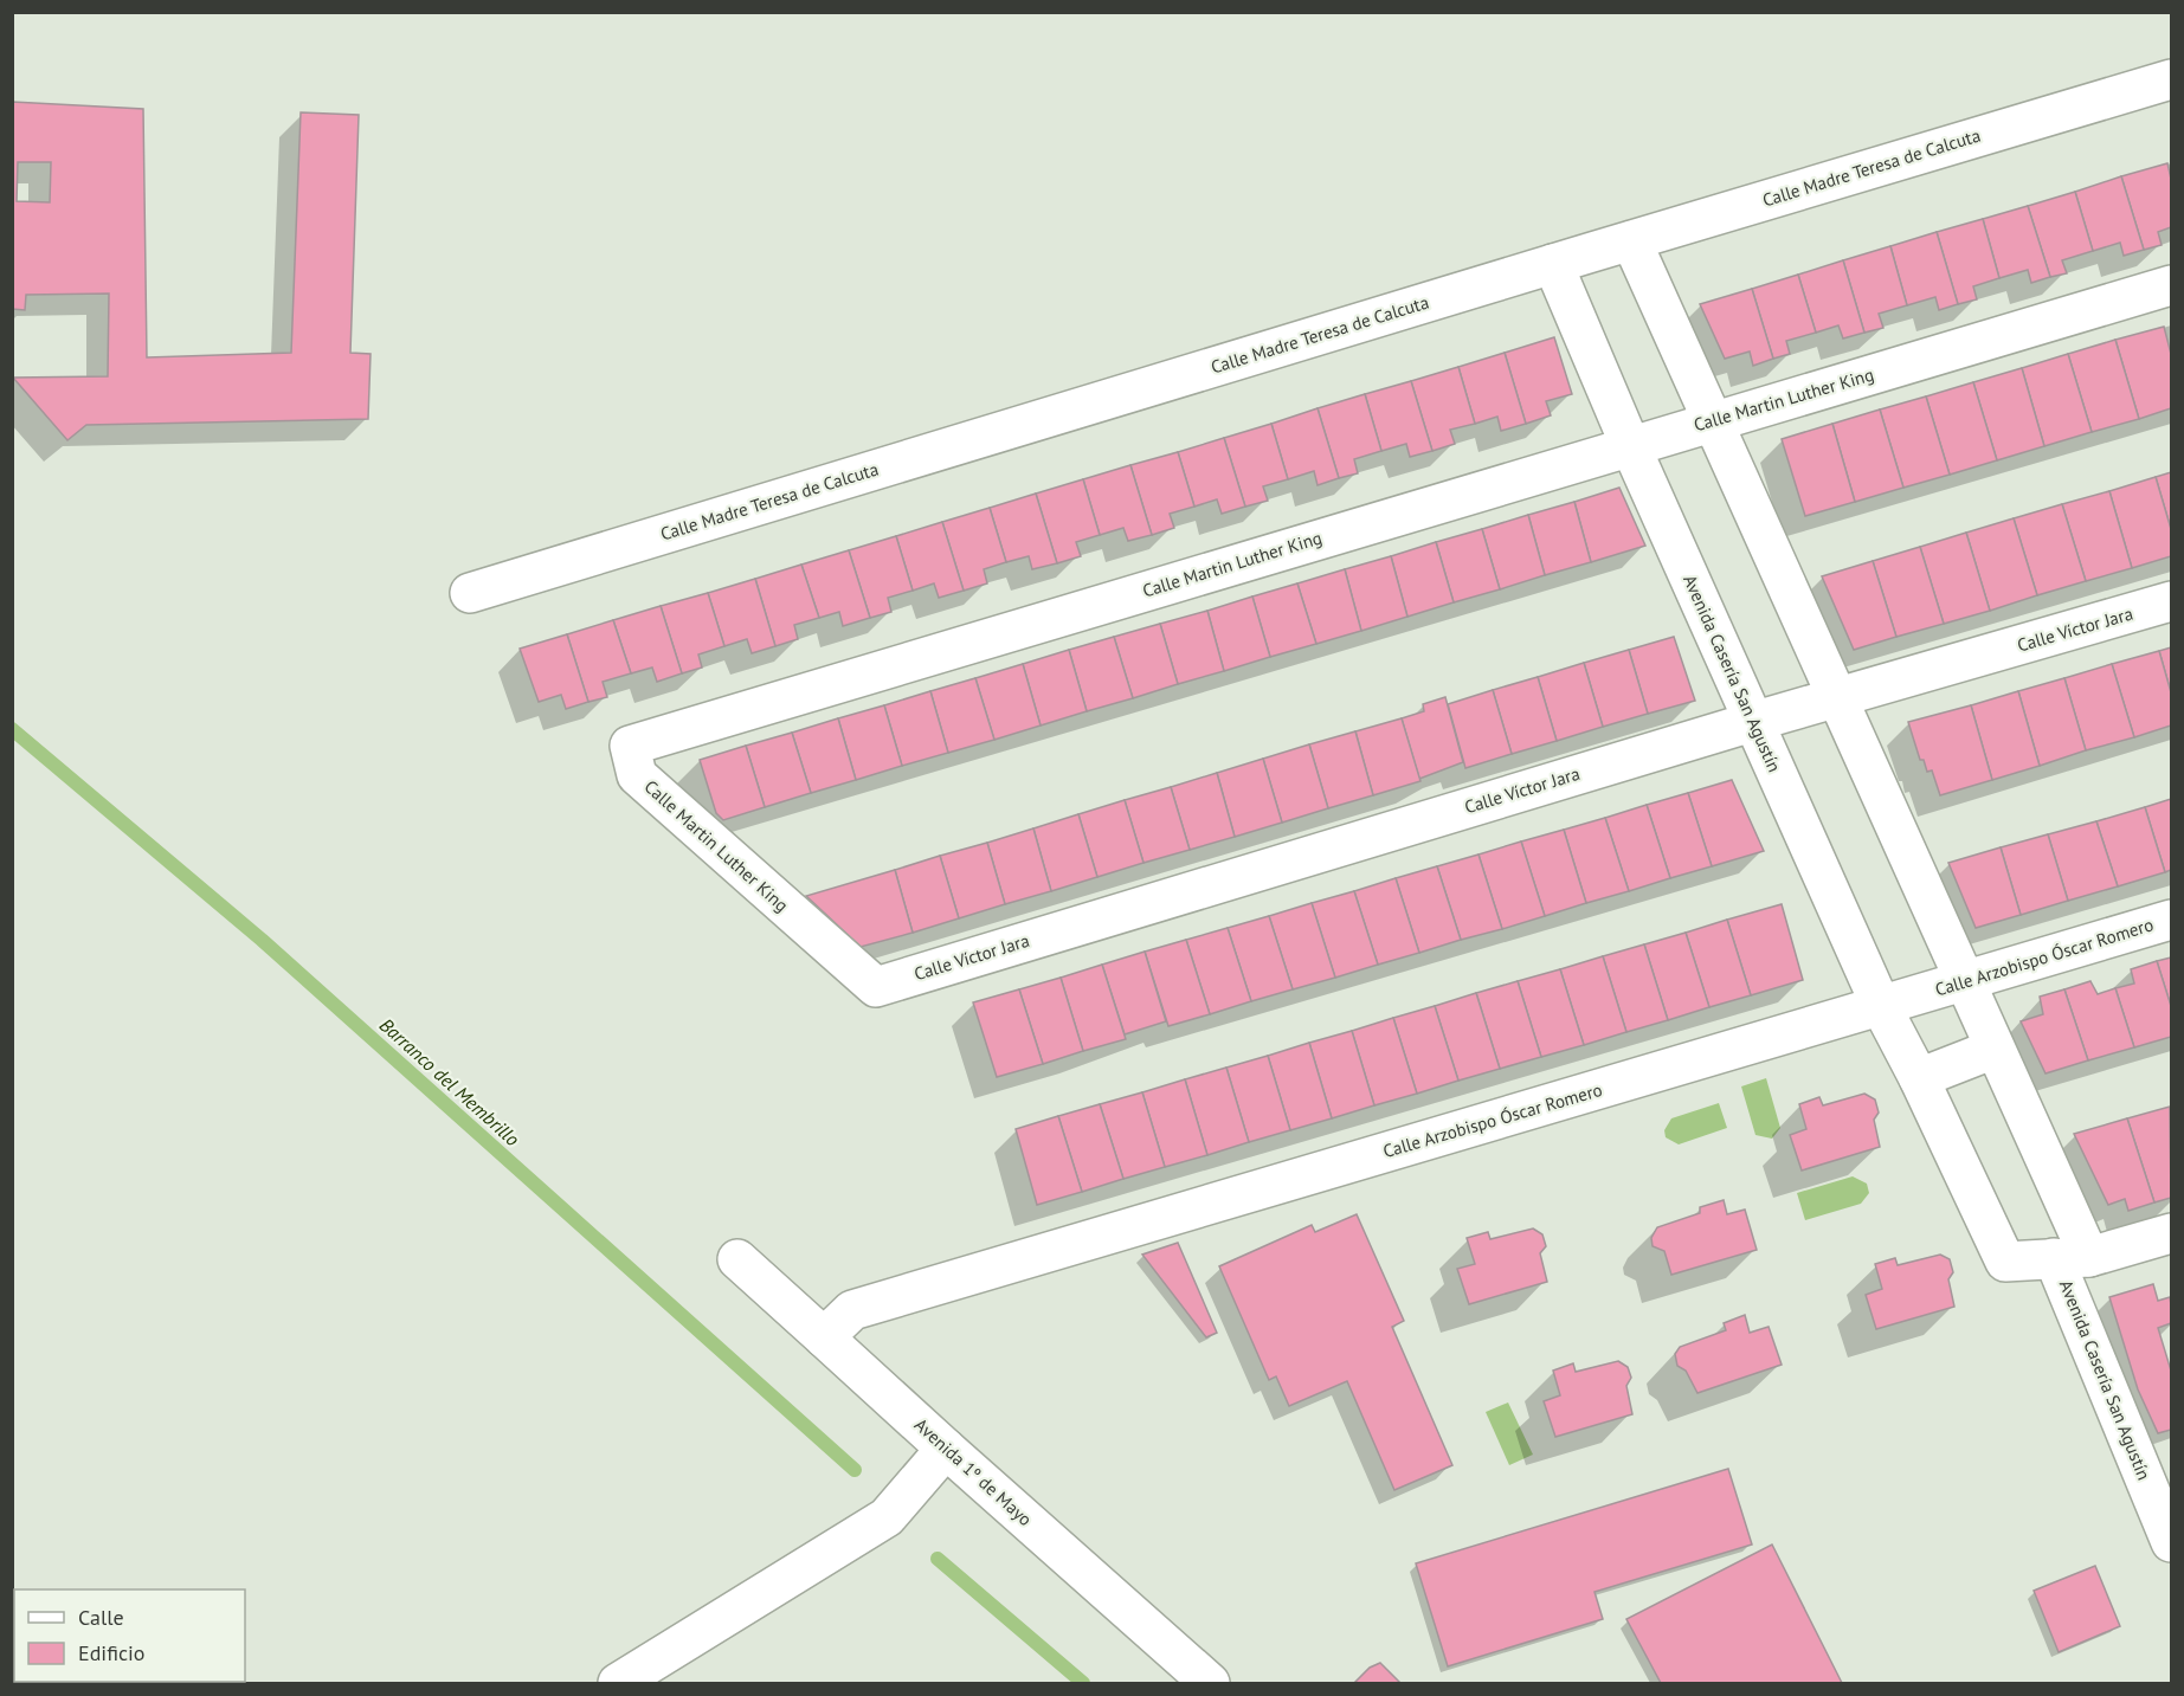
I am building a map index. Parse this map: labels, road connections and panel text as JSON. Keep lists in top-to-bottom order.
{
  "streets": {
    "street": [
      "Calle Madre Teresa de Calcuta",
      "Calle Martin Luther King",
      "Calle Víctor Jara",
      "Avenida Casería San Agustín",
      "Calle Arzobispo Óscar Romero",
      "Avenida 1º de Mayo"
    ]
  },
  "crossings": [
    ["Calle Madre Teresa de Calcuta", "Avenida Casería San Agustín"],
    ["Calle Martin Luther King", "Calle Víctor Jara"],
    ["Calle Martin Luther King", "Avenida Casería San Agustín"],
    ["Calle Víctor Jara", "Avenida Casería San Agustín"],
    ["Avenida Casería San Agustín", "Calle Arzobispo Óscar Romero"],
    ["Calle Arzobispo Óscar Romero", "Avenida 1º de Mayo"]
  ],
  "water": ["Barranco del Membrillo"],
  "legend": ["Calle", "Edificio"]
}
